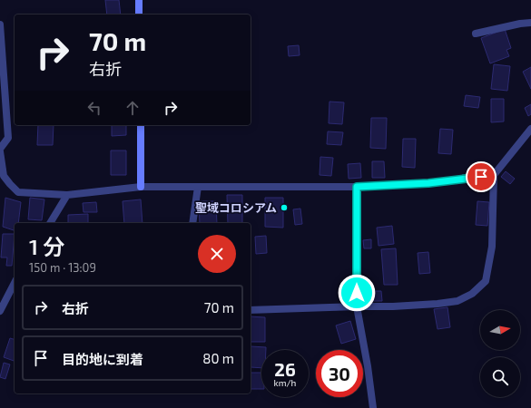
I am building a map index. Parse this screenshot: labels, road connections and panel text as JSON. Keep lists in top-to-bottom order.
{
  "places": ["聖域コロシアム"],
  "north": "right",
  "page": {
    "turn": ["70 m", "右折"],
    "heading": ["1 分", "150 m · 13:09"],
    "list": [
      {
        "name": "右折",
        "value": "70 m"
      },
      {
        "name": "目的地に到着",
        "value": "80 m"
      }
    ],
    "speed": "26 km/h",
    "limit": "30"
  }
}
